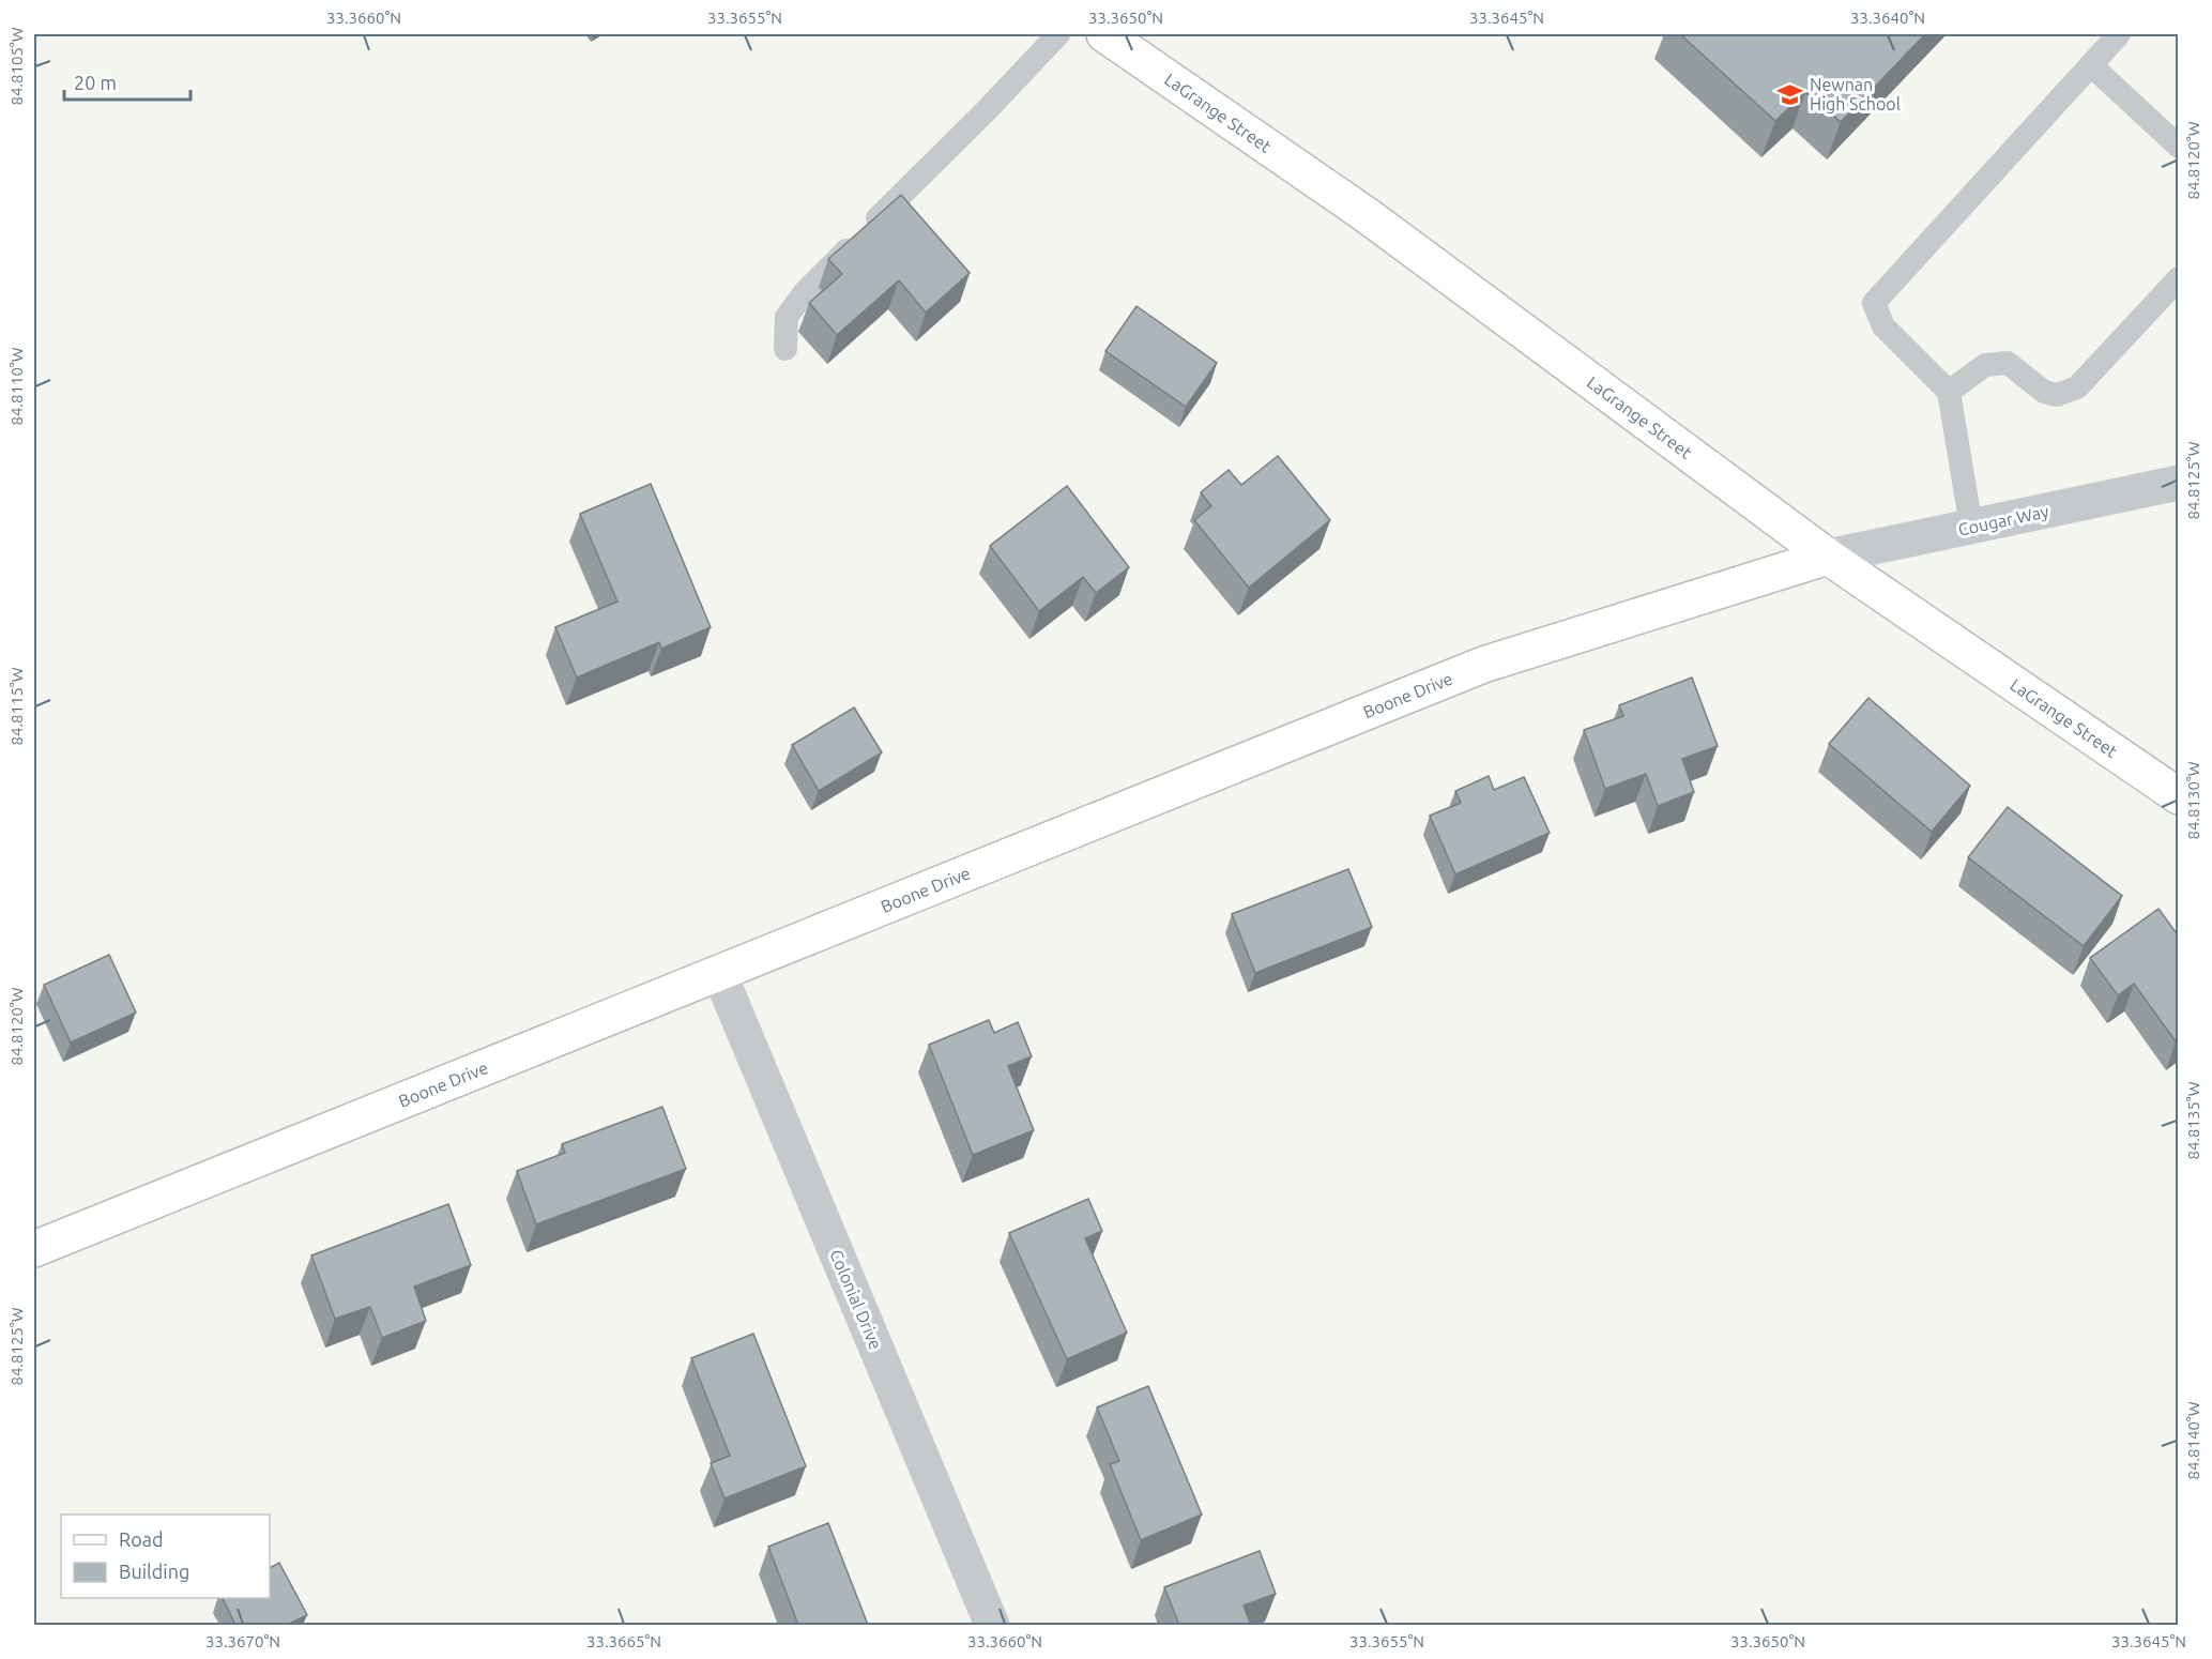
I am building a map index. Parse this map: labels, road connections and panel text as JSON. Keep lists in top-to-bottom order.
{
  "streets": {
    "street": [
      "LaGrange Street",
      "Cougar Way",
      "Boone Drive",
      "Colonial Drive"
    ]
  },
  "crossings": [
    ["LaGrange Street", "Cougar Way"],
    ["LaGrange Street", "Boone Drive"],
    ["Cougar Way", "Boone Drive"],
    ["Boone Drive", "Colonial Drive"]
  ],
  "places": {
    "school or university": ["Newnan High School"]
  },
  "legend": ["Road", "Building"],
  "scale_bar": "20 m",
  "coordinates": [
    "33.3660°N",
    "33.3655°N",
    "33.3650°N",
    "33.3645°N",
    "33.3640°N",
    "84.8105°W",
    "84.8120°W",
    "84.8110°W",
    "84.8125°W",
    "84.8115°W",
    "84.8130°W",
    "84.8135°W",
    "84.8140°W",
    "33.3670°N",
    "33.3665°N"
  ]
}
